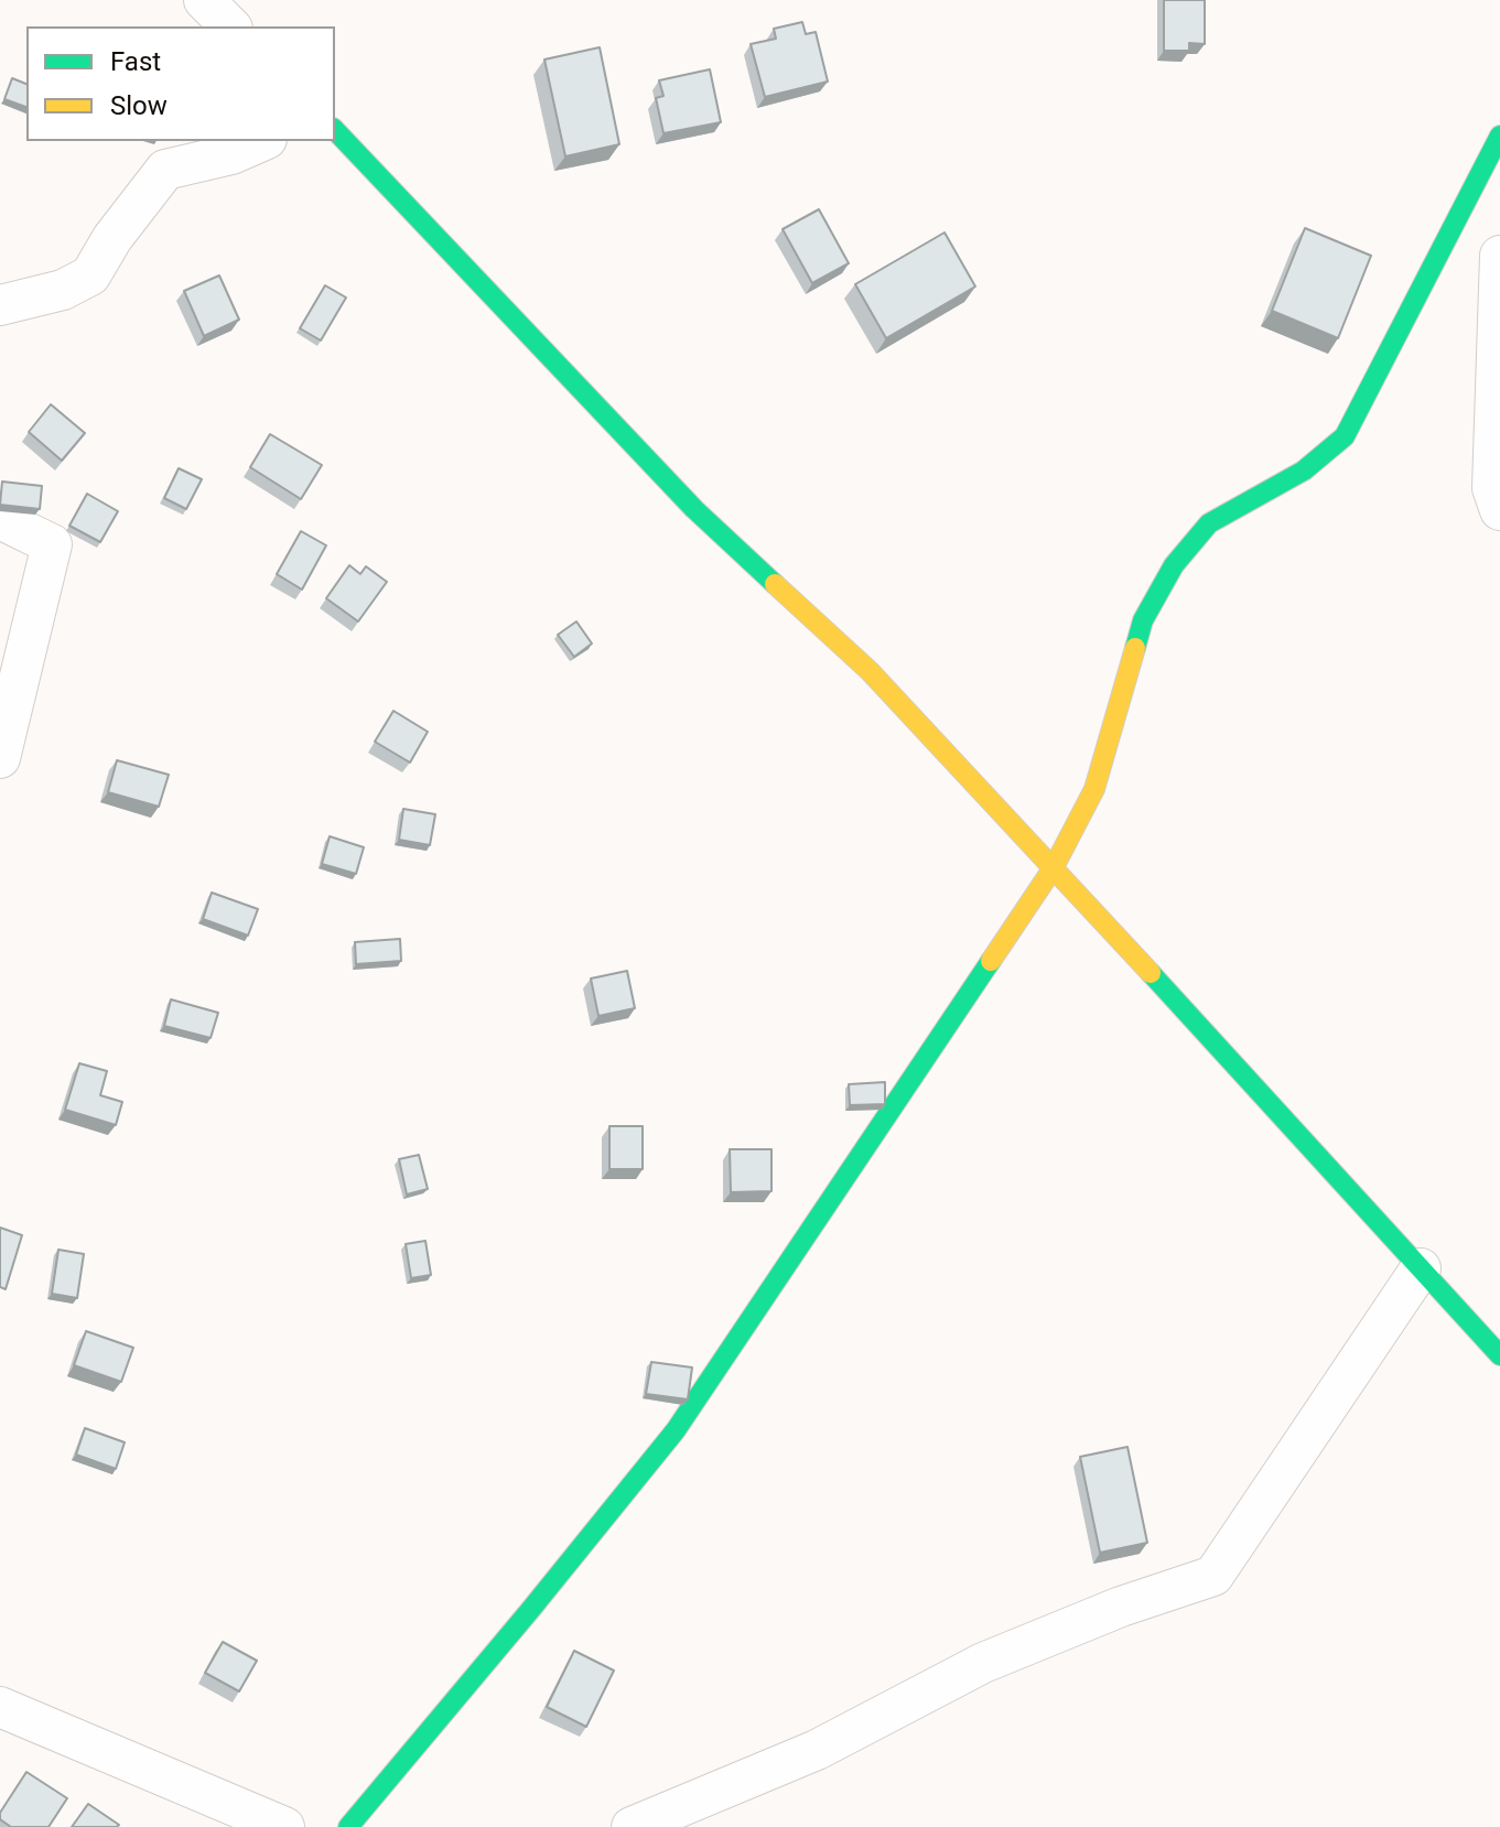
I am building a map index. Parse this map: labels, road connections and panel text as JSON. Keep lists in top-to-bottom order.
{
  "legend": ["Fast", "Slow"]
}
